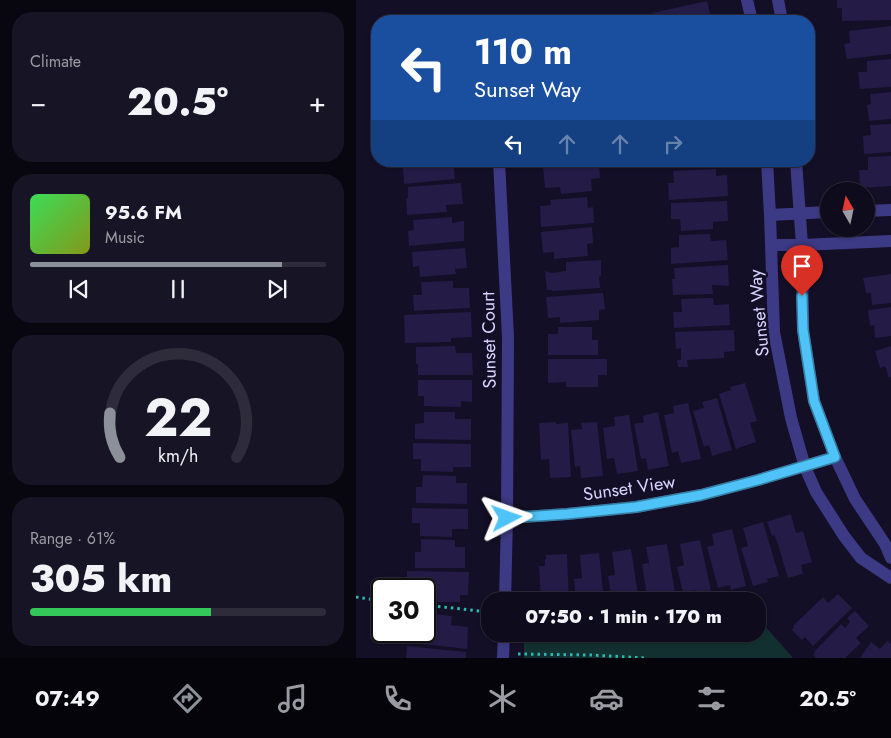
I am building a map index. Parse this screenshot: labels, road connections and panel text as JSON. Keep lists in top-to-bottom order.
{
  "streets": {
    "street": ["Sunset Way", "Sunset Court", "Sunset View"]
  },
  "crossings": [
    ["Sunset Way", "Sunset View"],
    ["Sunset Court", "Sunset View"]
  ],
  "north": "top",
  "page": {
    "tile": [
      "Climate",
      ["Range · 61%", "305 km"]
    ],
    "turn": ["110 m", "Sunset Way"],
    "heat": ["−", "20.5°", "+"],
    "song": ["95.6 FM", "Music"],
    "limit": "30",
    "trip": "07:50 · 1 min · 170 m",
    "tabs": ["07:49", "20.5°"],
    "gauge": ["22", "km/h"]
  }
}
